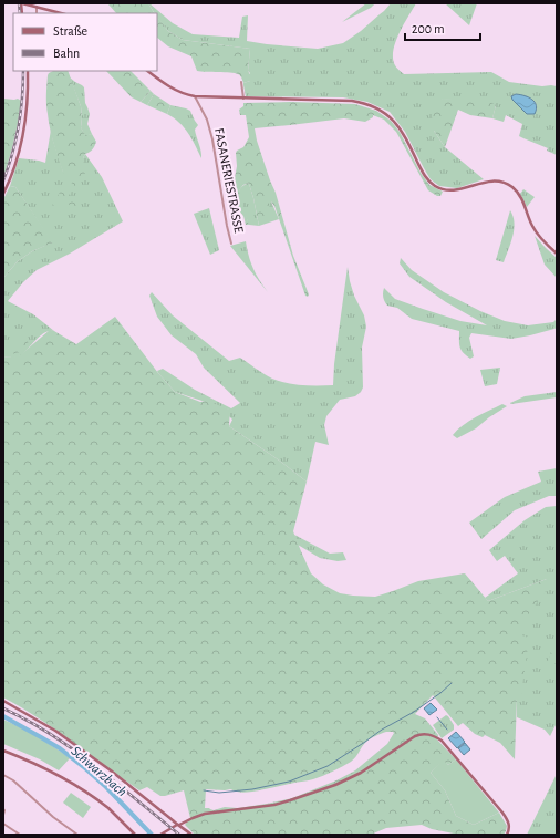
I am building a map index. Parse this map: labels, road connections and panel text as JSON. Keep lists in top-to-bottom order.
{
  "streets": {
    "street": ["FASANERIESTRASSE"]
  },
  "water": ["Schwarzbach"],
  "legend": ["Straße", "Bahn"],
  "scale_bar": "200 m"
}
